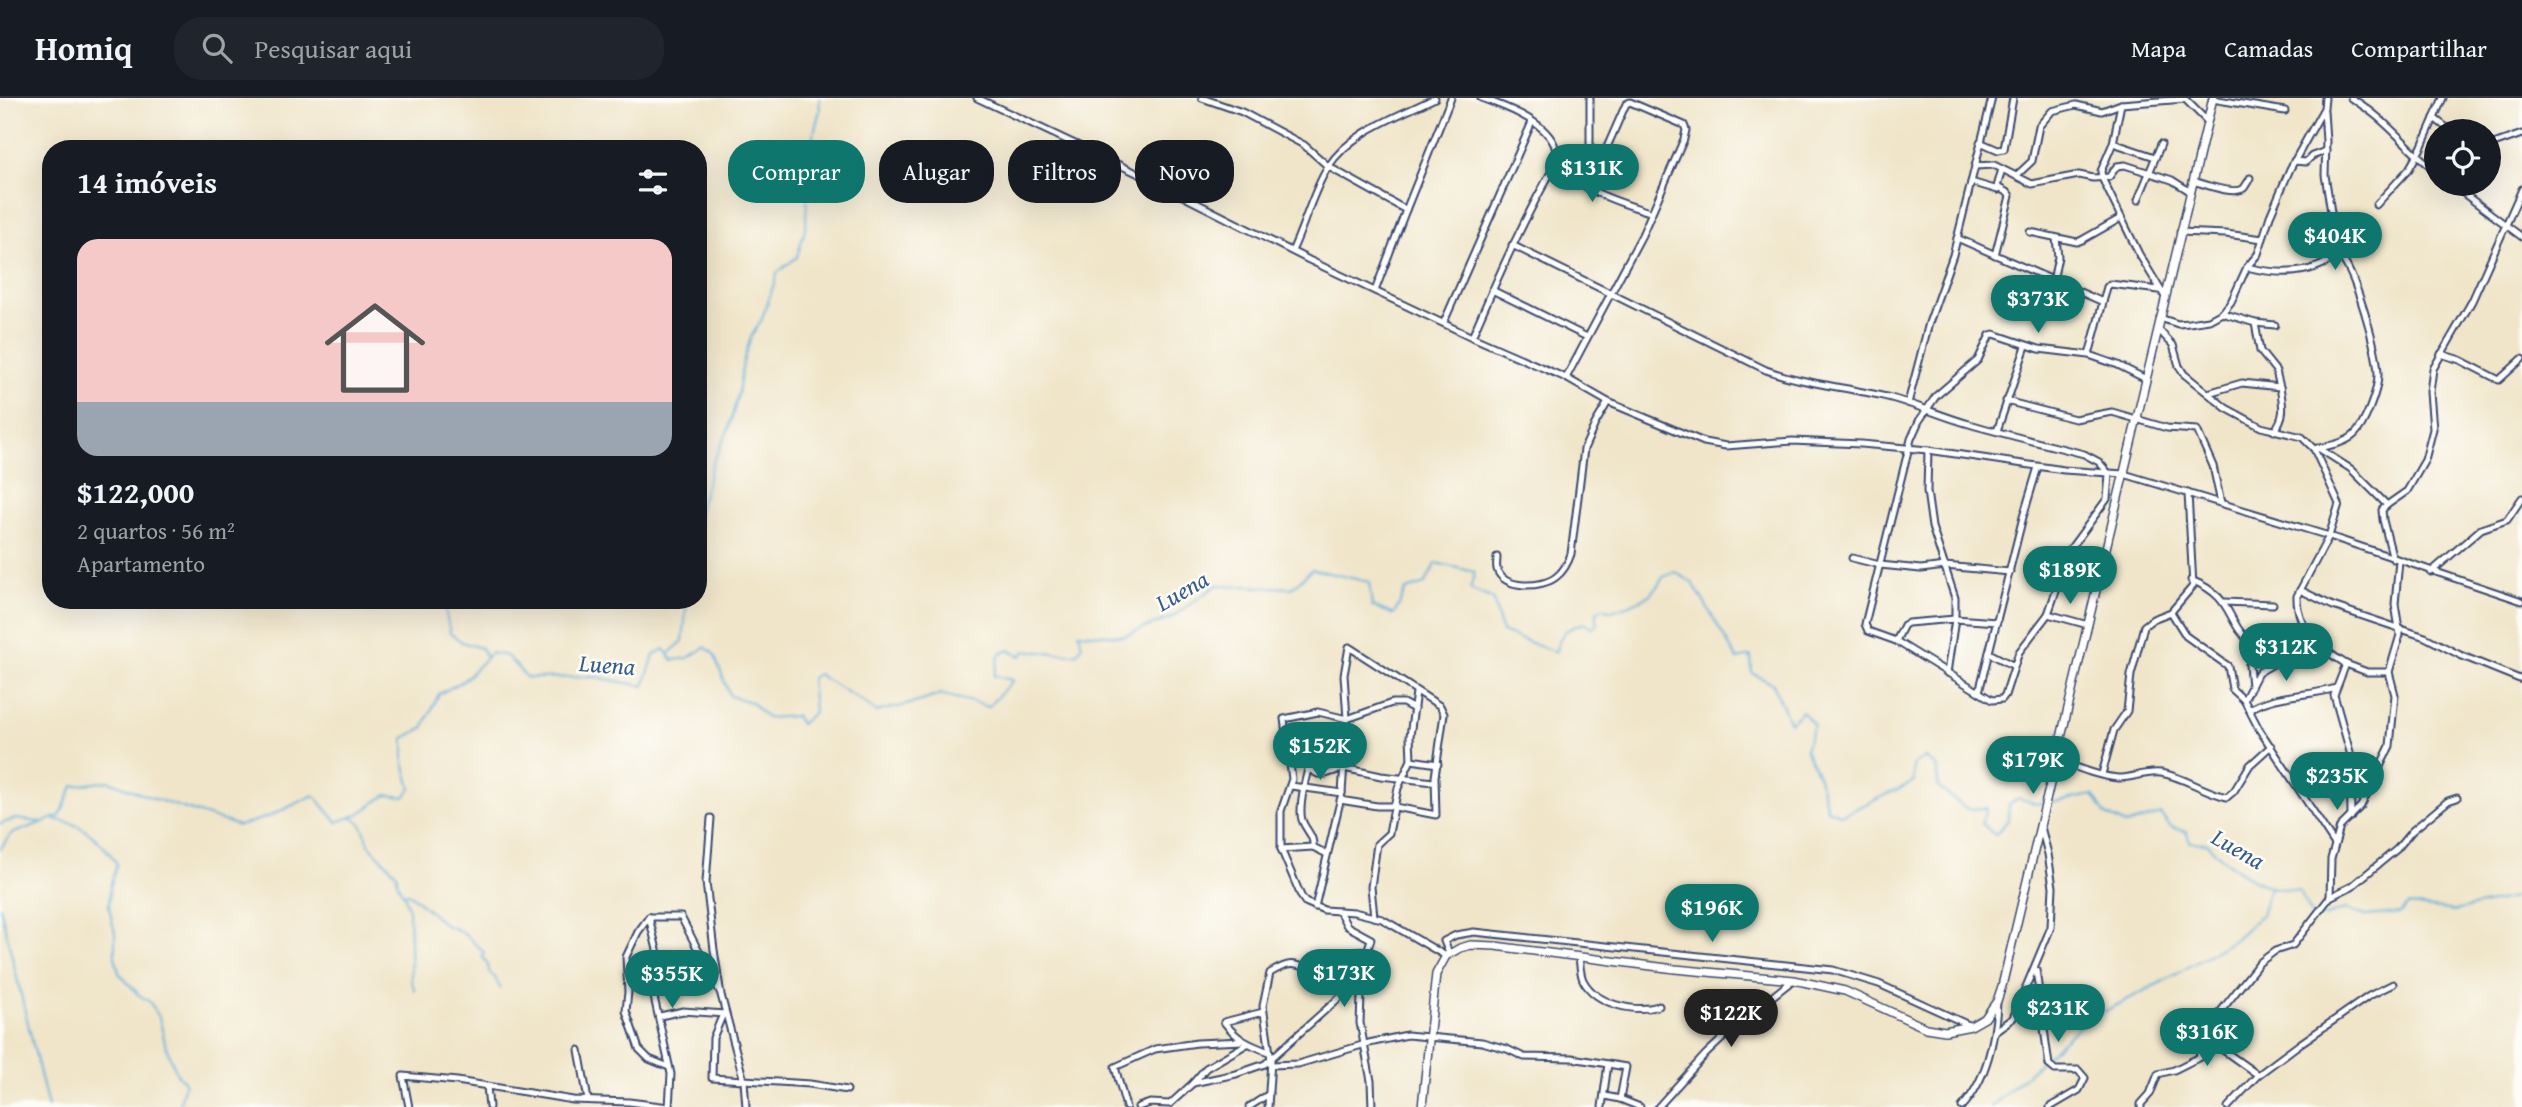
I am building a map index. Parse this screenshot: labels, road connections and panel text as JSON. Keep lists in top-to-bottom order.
{
  "water": ["Luena"],
  "page": {
    "header": "Homiq",
    "search": "Pesquisar aqui",
    "nav": ["Mapa", "Camadas", "Compartilhar"],
    "chip": [
      "Comprar",
      "Alugar",
      "Filtros",
      "Novo"
    ],
    "heading": "14 imóveis",
    "price": [
      "$131K",
      "$404K",
      "$373K",
      "$189K",
      "$312K",
      "$152K",
      "$179K",
      "$235K",
      "$196K",
      "$173K",
      "$355K",
      "$231K",
      "$122K",
      "$316K"
    ],
    "list": [
      {
        "name": "$122,000",
        "note": "2 quartos · 56 m² · Apartamento"
      }
    ]
  }
}
